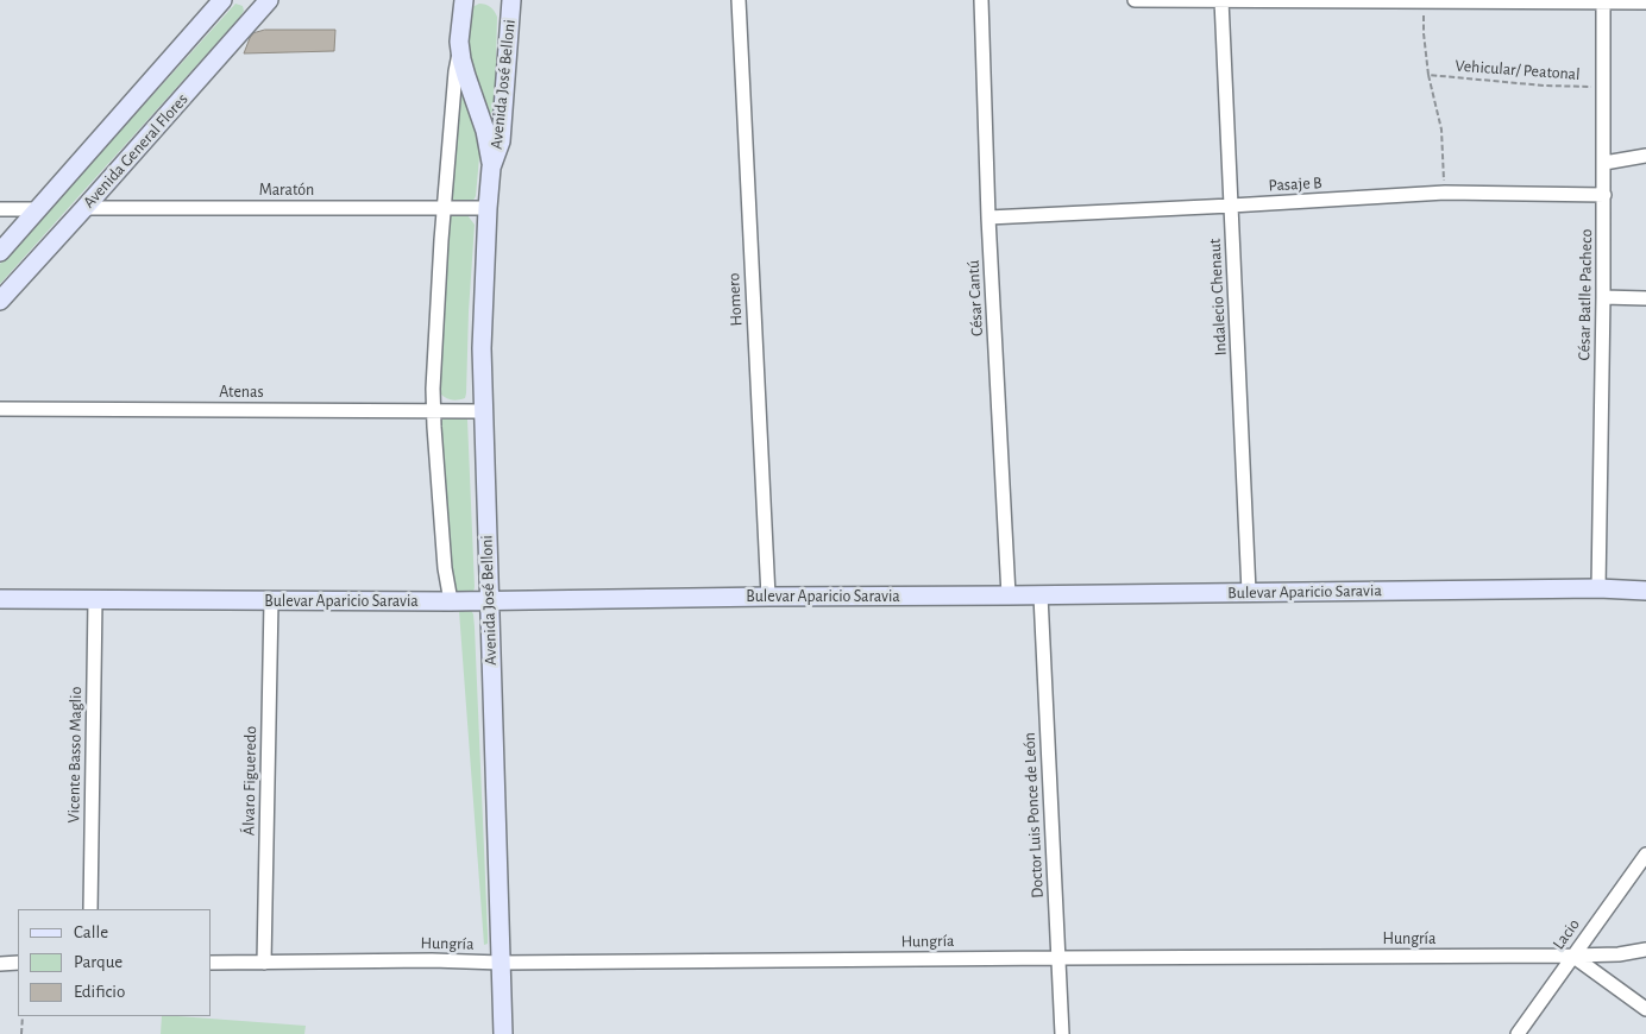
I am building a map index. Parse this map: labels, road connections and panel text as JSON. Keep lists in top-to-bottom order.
{
  "streets": {
    "main road": ["Avenida José Belloni", "Avenida General Flores", "Bulevar Aparicio Saravia"],
    "street": [
      "Pasaje B",
      "Maratón",
      "César Batlle Pacheco",
      "Indalecio Chenaut",
      "César Cantú",
      "Homero",
      "Atenas",
      "Vicente Basso Maglio",
      "Álvaro Figueredo",
      "Doctor Luis Ponce de León",
      "Lacio",
      "Hungría"
    ],
    "path": ["Vehicular/ Peatonal"]
  },
  "crossings": [
    ["Vehicular/ Peatonal", "César Batlle Pacheco"],
    ["Avenida José Belloni", "Maratón"],
    ["Avenida José Belloni", "Atenas"],
    ["Avenida José Belloni", "Bulevar Aparicio Saravia"],
    ["Avenida José Belloni", "Hungría"],
    ["Avenida General Flores", "Maratón"],
    ["Pasaje B", "César Batlle Pacheco"],
    ["Pasaje B", "Indalecio Chenaut"],
    ["Pasaje B", "César Cantú"],
    ["César Batlle Pacheco", "Bulevar Aparicio Saravia"],
    ["Indalecio Chenaut", "Bulevar Aparicio Saravia"],
    ["César Cantú", "Bulevar Aparicio Saravia"],
    ["Homero", "Bulevar Aparicio Saravia"],
    ["Bulevar Aparicio Saravia", "Vicente Basso Maglio"],
    ["Bulevar Aparicio Saravia", "Álvaro Figueredo"],
    ["Bulevar Aparicio Saravia", "Doctor Luis Ponce de León"],
    ["Álvaro Figueredo", "Hungría"],
    ["Doctor Luis Ponce de León", "Hungría"],
    ["Lacio", "Hungría"]
  ],
  "legend": ["Calle", "Parque", "Edificio"]
}
